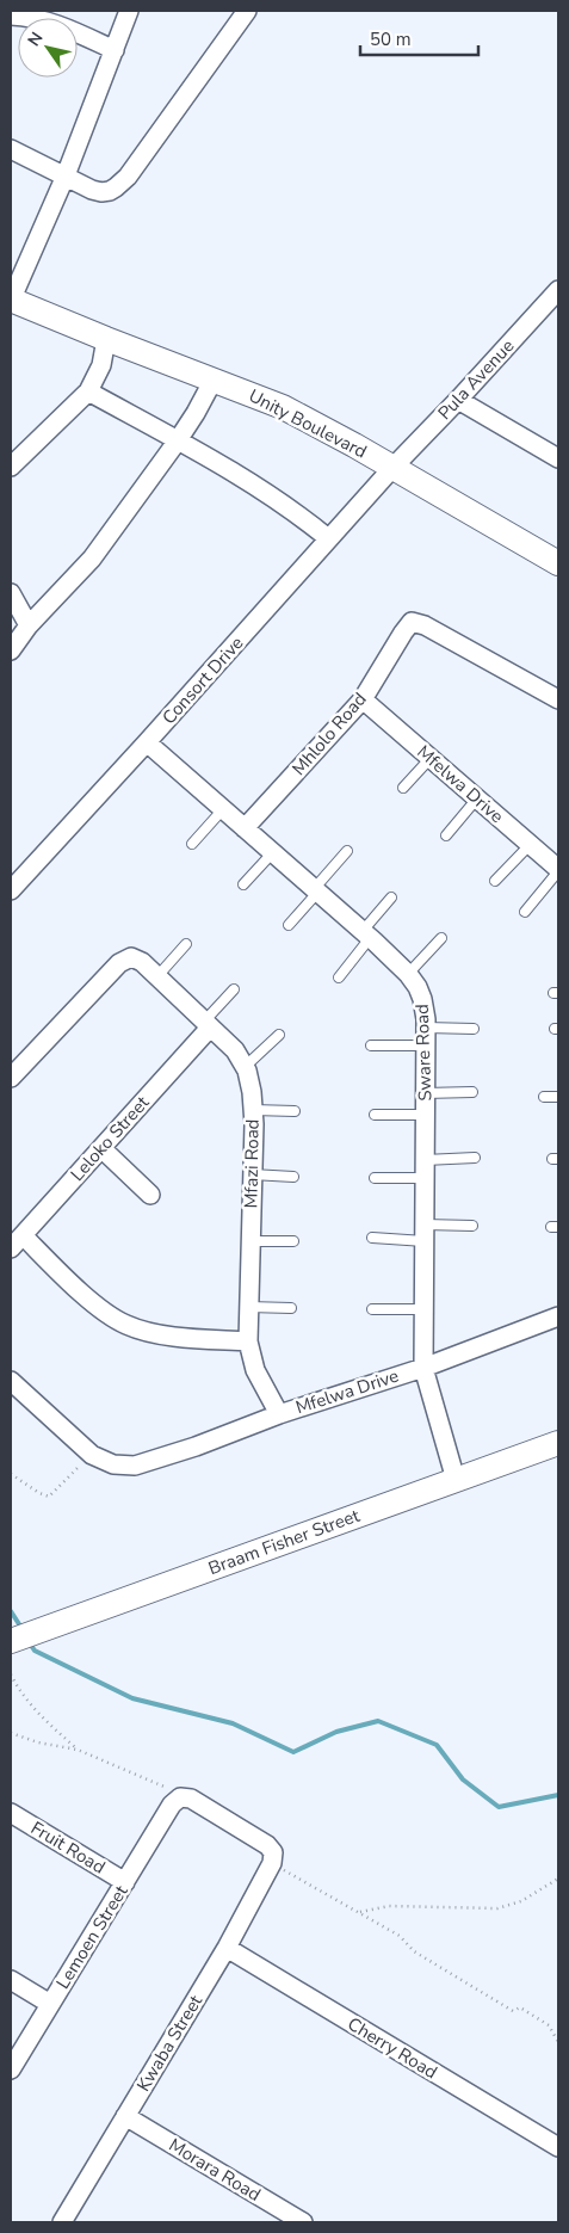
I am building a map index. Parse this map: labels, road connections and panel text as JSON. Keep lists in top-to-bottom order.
{
  "streets": {
    "street": [
      "Pula Avenue",
      "Unity Boulevard",
      "Consort Drive",
      "Mhlolo Road",
      "Mfelwa Drive",
      "Sware Road",
      "Leloko Street",
      "Mfazi Road",
      "Braam Fisher Street",
      "Fruit Road",
      "Lemoen Street",
      "Kwaba Street",
      "Cherry Road",
      "Morara Road"
    ]
  },
  "crossings": [
    ["Pula Avenue", "Unity Boulevard"],
    ["Pula Avenue", "Consort Drive"],
    ["Unity Boulevard", "Consort Drive"],
    ["Consort Drive", "Sware Road"],
    ["Mhlolo Road", "Mfelwa Drive"],
    ["Mhlolo Road", "Sware Road"],
    ["Mfelwa Drive", "Sware Road"],
    ["Mfelwa Drive", "Mfazi Road"],
    ["Sware Road", "Braam Fisher Street"],
    ["Leloko Street", "Mfazi Road"],
    ["Fruit Road", "Lemoen Street"],
    ["Kwaba Street", "Cherry Road"],
    ["Kwaba Street", "Morara Road"]
  ],
  "scale_bar": "50 m",
  "north": "top left"
}
